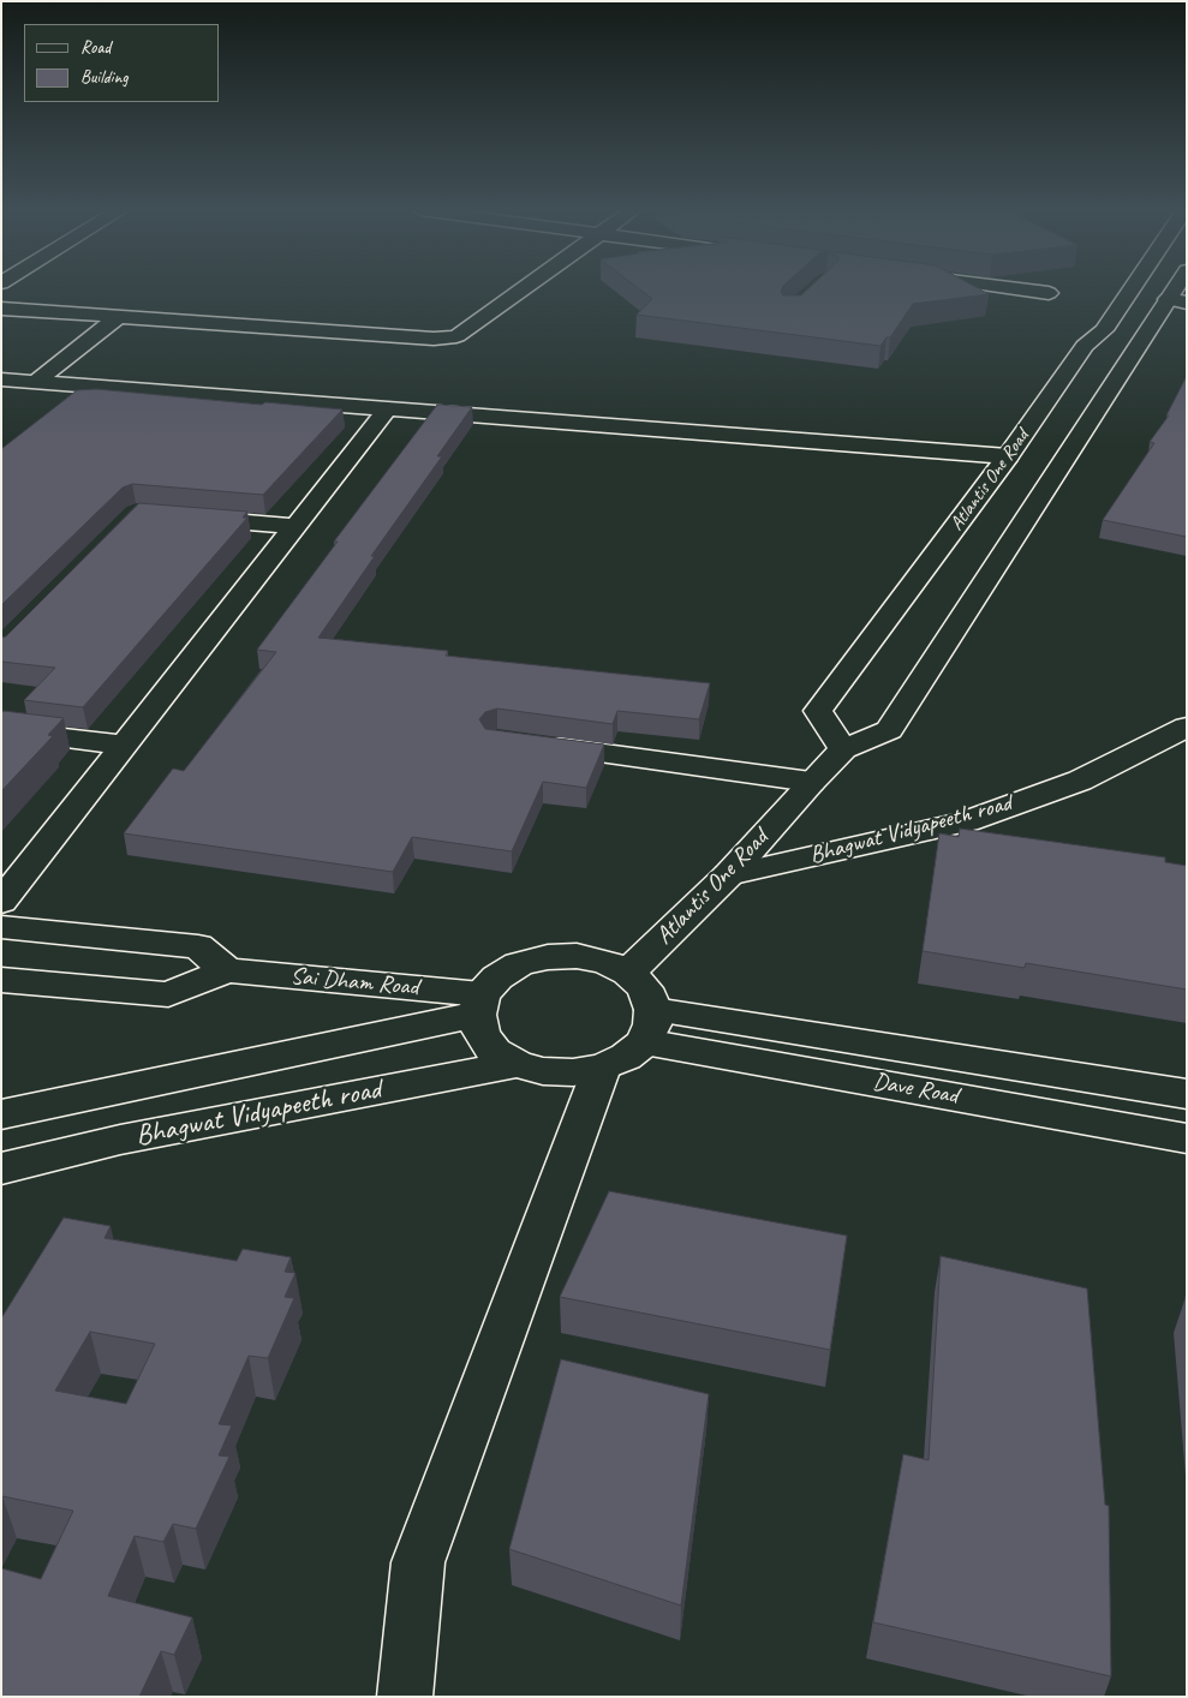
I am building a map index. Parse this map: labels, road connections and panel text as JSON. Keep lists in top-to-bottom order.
{
  "streets": {
    "street": [
      "Atlantis One Road",
      "Bhagwat Vidyapeeth road",
      "Sai Dham Road",
      "Dave Road"
    ]
  },
  "crossings": [
    ["Atlantis One Road", "Bhagwat Vidyapeeth road"],
    ["Atlantis One Road", "Sai Dham Road"],
    ["Atlantis One Road", "Dave Road"],
    ["Bhagwat Vidyapeeth road", "Sai Dham Road"],
    ["Bhagwat Vidyapeeth road", "Dave Road"],
    ["Sai Dham Road", "Dave Road"]
  ],
  "legend": ["Road", "Building"]
}
